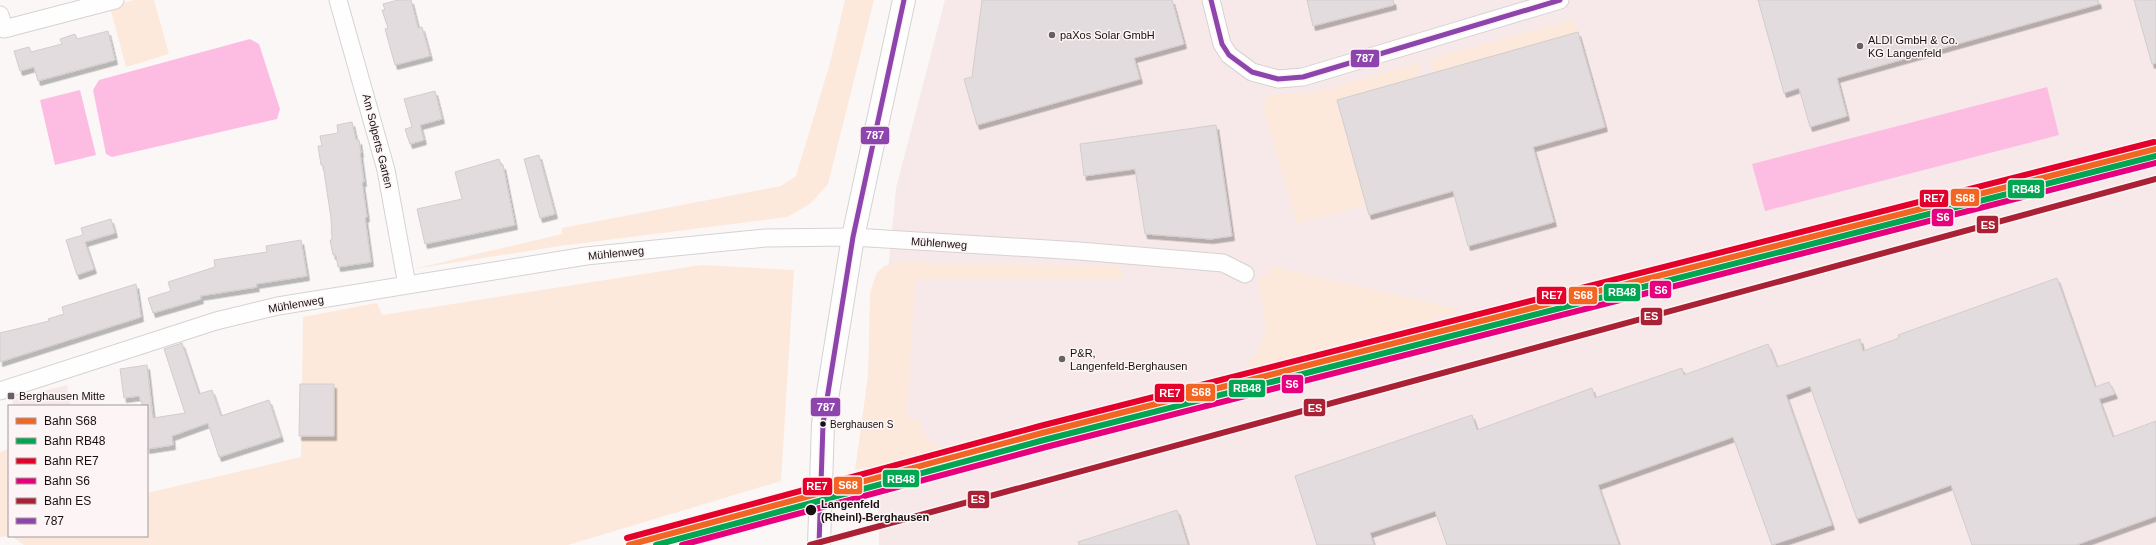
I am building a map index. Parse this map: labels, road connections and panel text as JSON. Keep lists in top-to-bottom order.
{
  "streets": {
    "street": ["Am Solperts Garten", "Mühlenweg"]
  },
  "crossings": [
    ["Am Solperts Garten", "Mühlenweg"]
  ],
  "places": {
    "other": [
      "paXos Solar GmbH",
      "ALDI GmbH & Co. KG Langenfeld",
      "P&R, Langenfeld-Berghausen",
      "Berghausen S",
      "Langenfeld (Rheinl)-Berghausen"
    ],
    "transit": ["Berghausen Mitte"]
  },
  "lines": [
    "transit line 787",
    "rail line RE7",
    "rail line S68",
    "rail line RB48",
    "rail line S6",
    "rail line ES"
  ],
  "legend": [
    "Bahn S68",
    "Bahn RB48",
    "Bahn RE7",
    "Bahn S6",
    "Bahn ES",
    "787"
  ]
}
